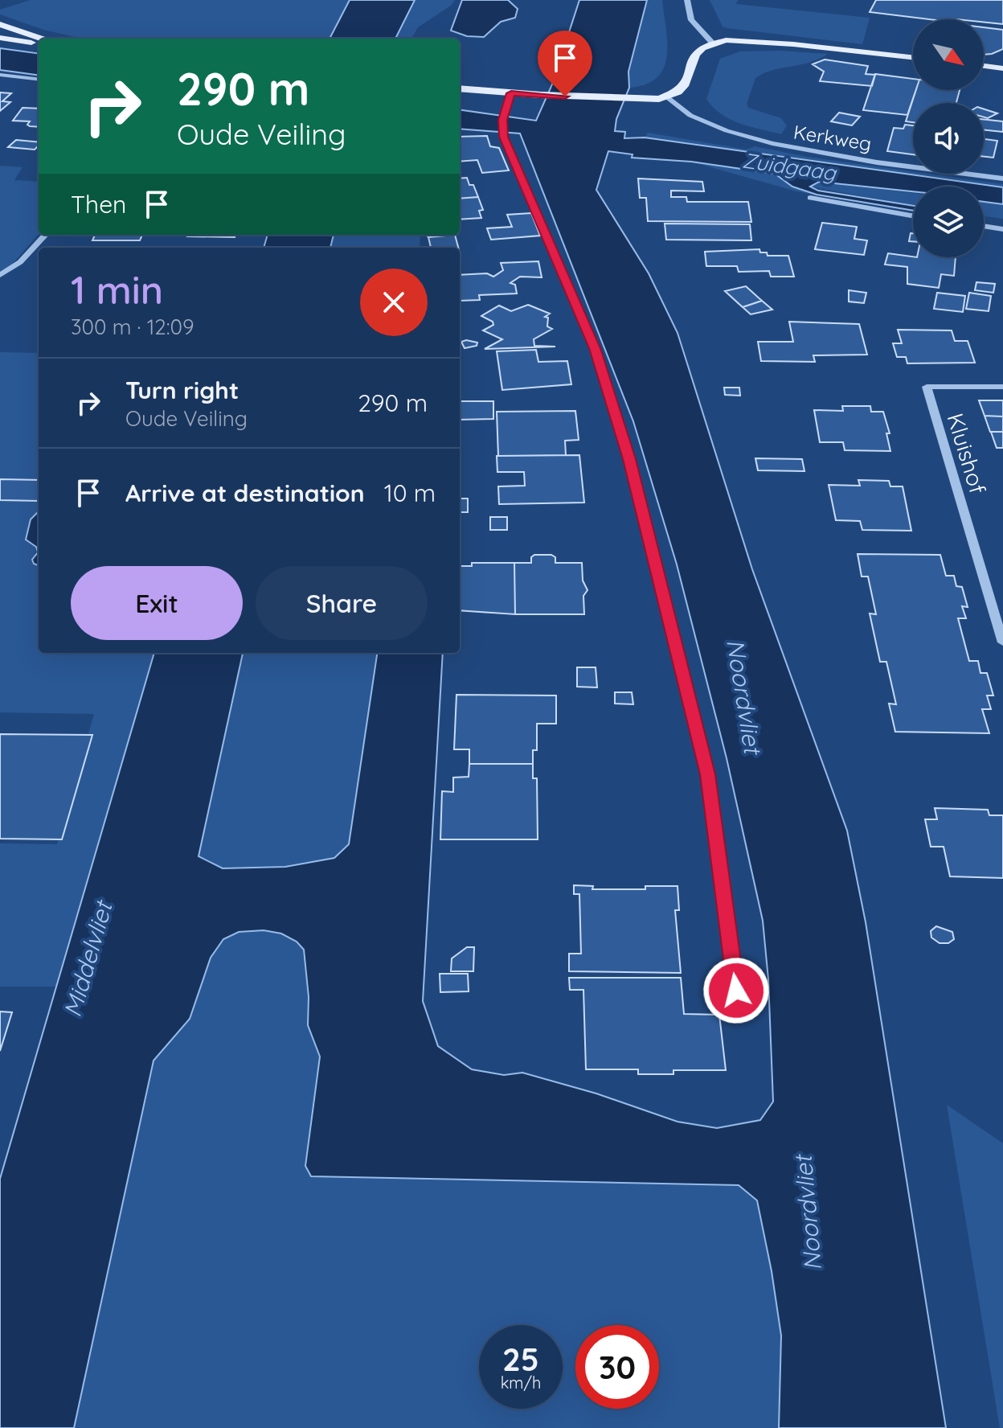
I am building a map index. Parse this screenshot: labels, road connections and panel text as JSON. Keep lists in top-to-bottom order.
{
  "streets": {
    "street": ["Kerkweg", "Kluishof"]
  },
  "water": ["Zuidgaag", "Noordvliet", "Middelvliet"],
  "north": "bottom right",
  "page": {
    "turn": ["290 m", "Oude Veiling"],
    "then": "Then",
    "heading": ["1 min", "300 m · 12:09"],
    "list": [
      {
        "name": "Turn right",
        "note": "Oude Veiling",
        "value": "290 m"
      },
      {
        "name": "Arrive at destination",
        "value": "10 m"
      }
    ],
    "buttons": ["Exit", "Share"],
    "speed": "25 km/h",
    "limit": "30"
  }
}
